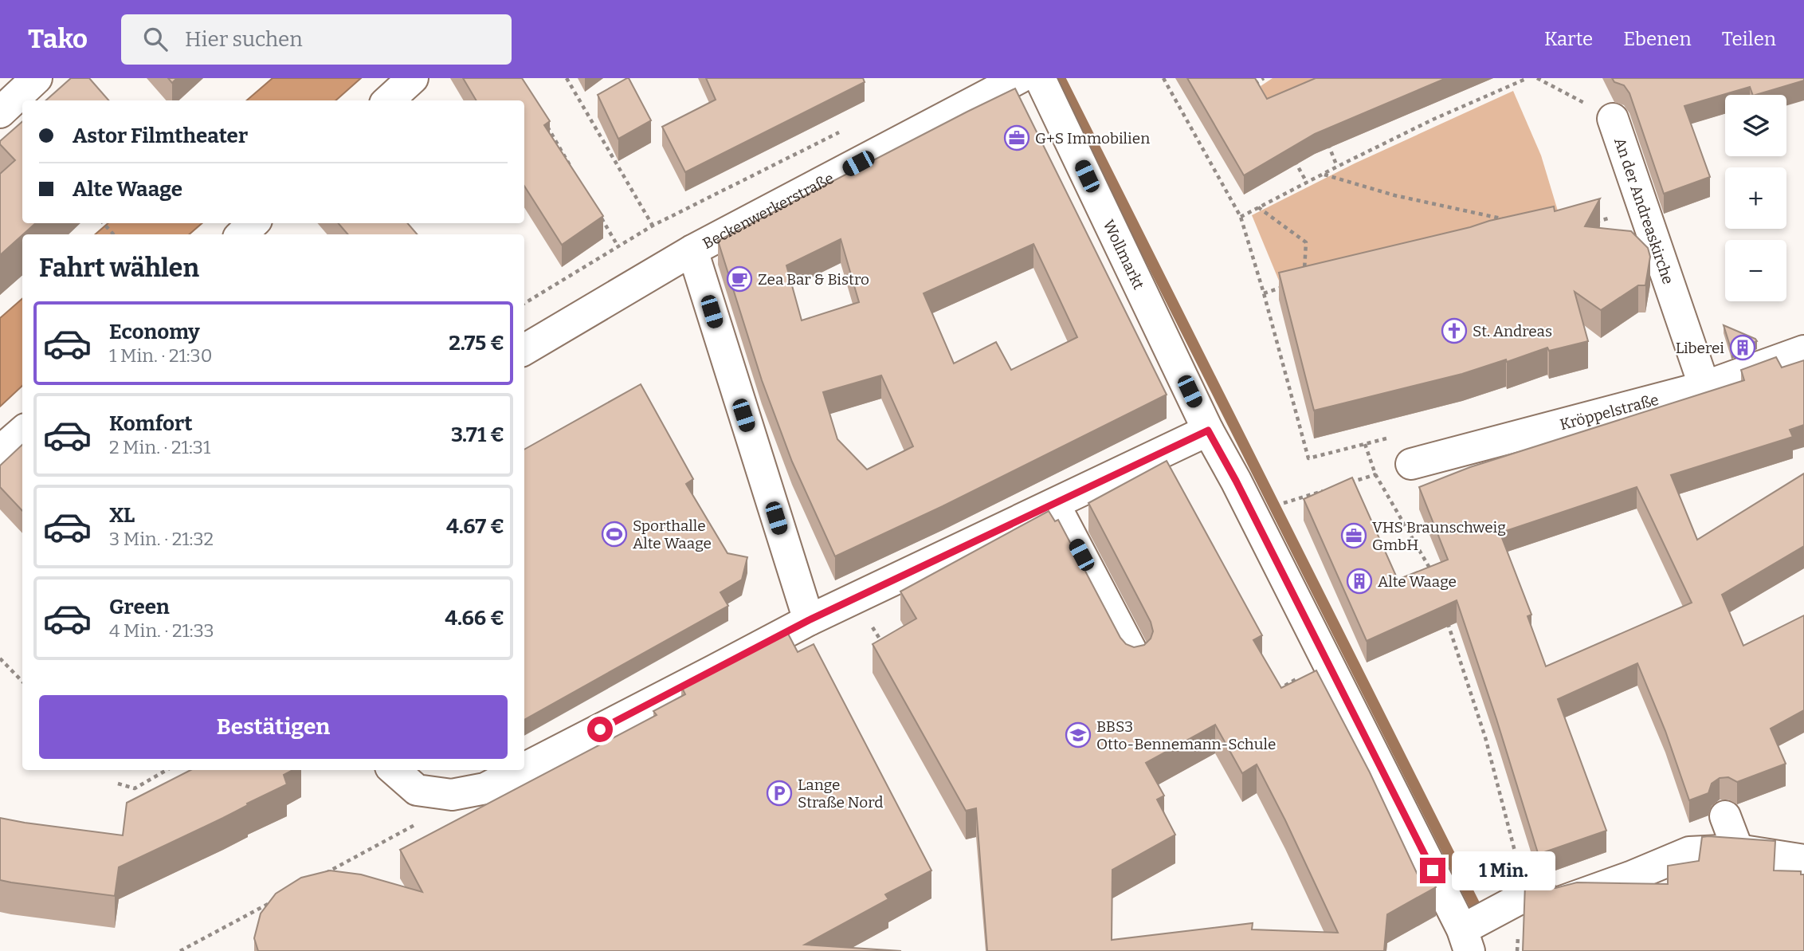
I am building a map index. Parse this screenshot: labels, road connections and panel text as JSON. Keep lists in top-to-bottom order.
{
  "streets": {
    "street": [
      "Beckenwerkerstraße",
      "An der Andreaskirche",
      "Wollmarkt",
      "Kröppelstraße"
    ]
  },
  "crossings": [
    ["An der Andreaskirche", "Kröppelstraße"]
  ],
  "places": {
    "office": ["G+S Immobilien", "VHS Braunschweig GmbH"],
    "cafe": ["Zea Bar & Bistro"],
    "church": ["St. Andreas"],
    "building": ["Liberei", "Alte Waage"],
    "sports": ["Sporthalle Alte Waage"],
    "school or university": ["BBS3 Otto-Bennemann-Schule"],
    "parking": ["Lange Straße Nord"]
  },
  "page": {
    "header": "Tako",
    "search": "Hier suchen",
    "nav": ["Karte", "Ebenen", "Teilen"],
    "map_buttons": ["+", "−"],
    "banner": ["Astor Filmtheater", "Alte Waage"],
    "heading": "Fahrt wählen",
    "list": [
      {
        "name": "Economy",
        "note": "1 Min. · 21:30",
        "value": "2.75 €"
      },
      {
        "name": "Komfort",
        "note": "2 Min. · 21:31",
        "value": "3.71 €"
      },
      {
        "name": "XL",
        "note": "3 Min. · 21:32",
        "value": "4.67 €"
      },
      {
        "name": "Green",
        "note": "4 Min. · 21:33",
        "value": "4.66 €"
      }
    ],
    "buttons": "Bestätigen",
    "bubble": "1 Min."
  }
}
